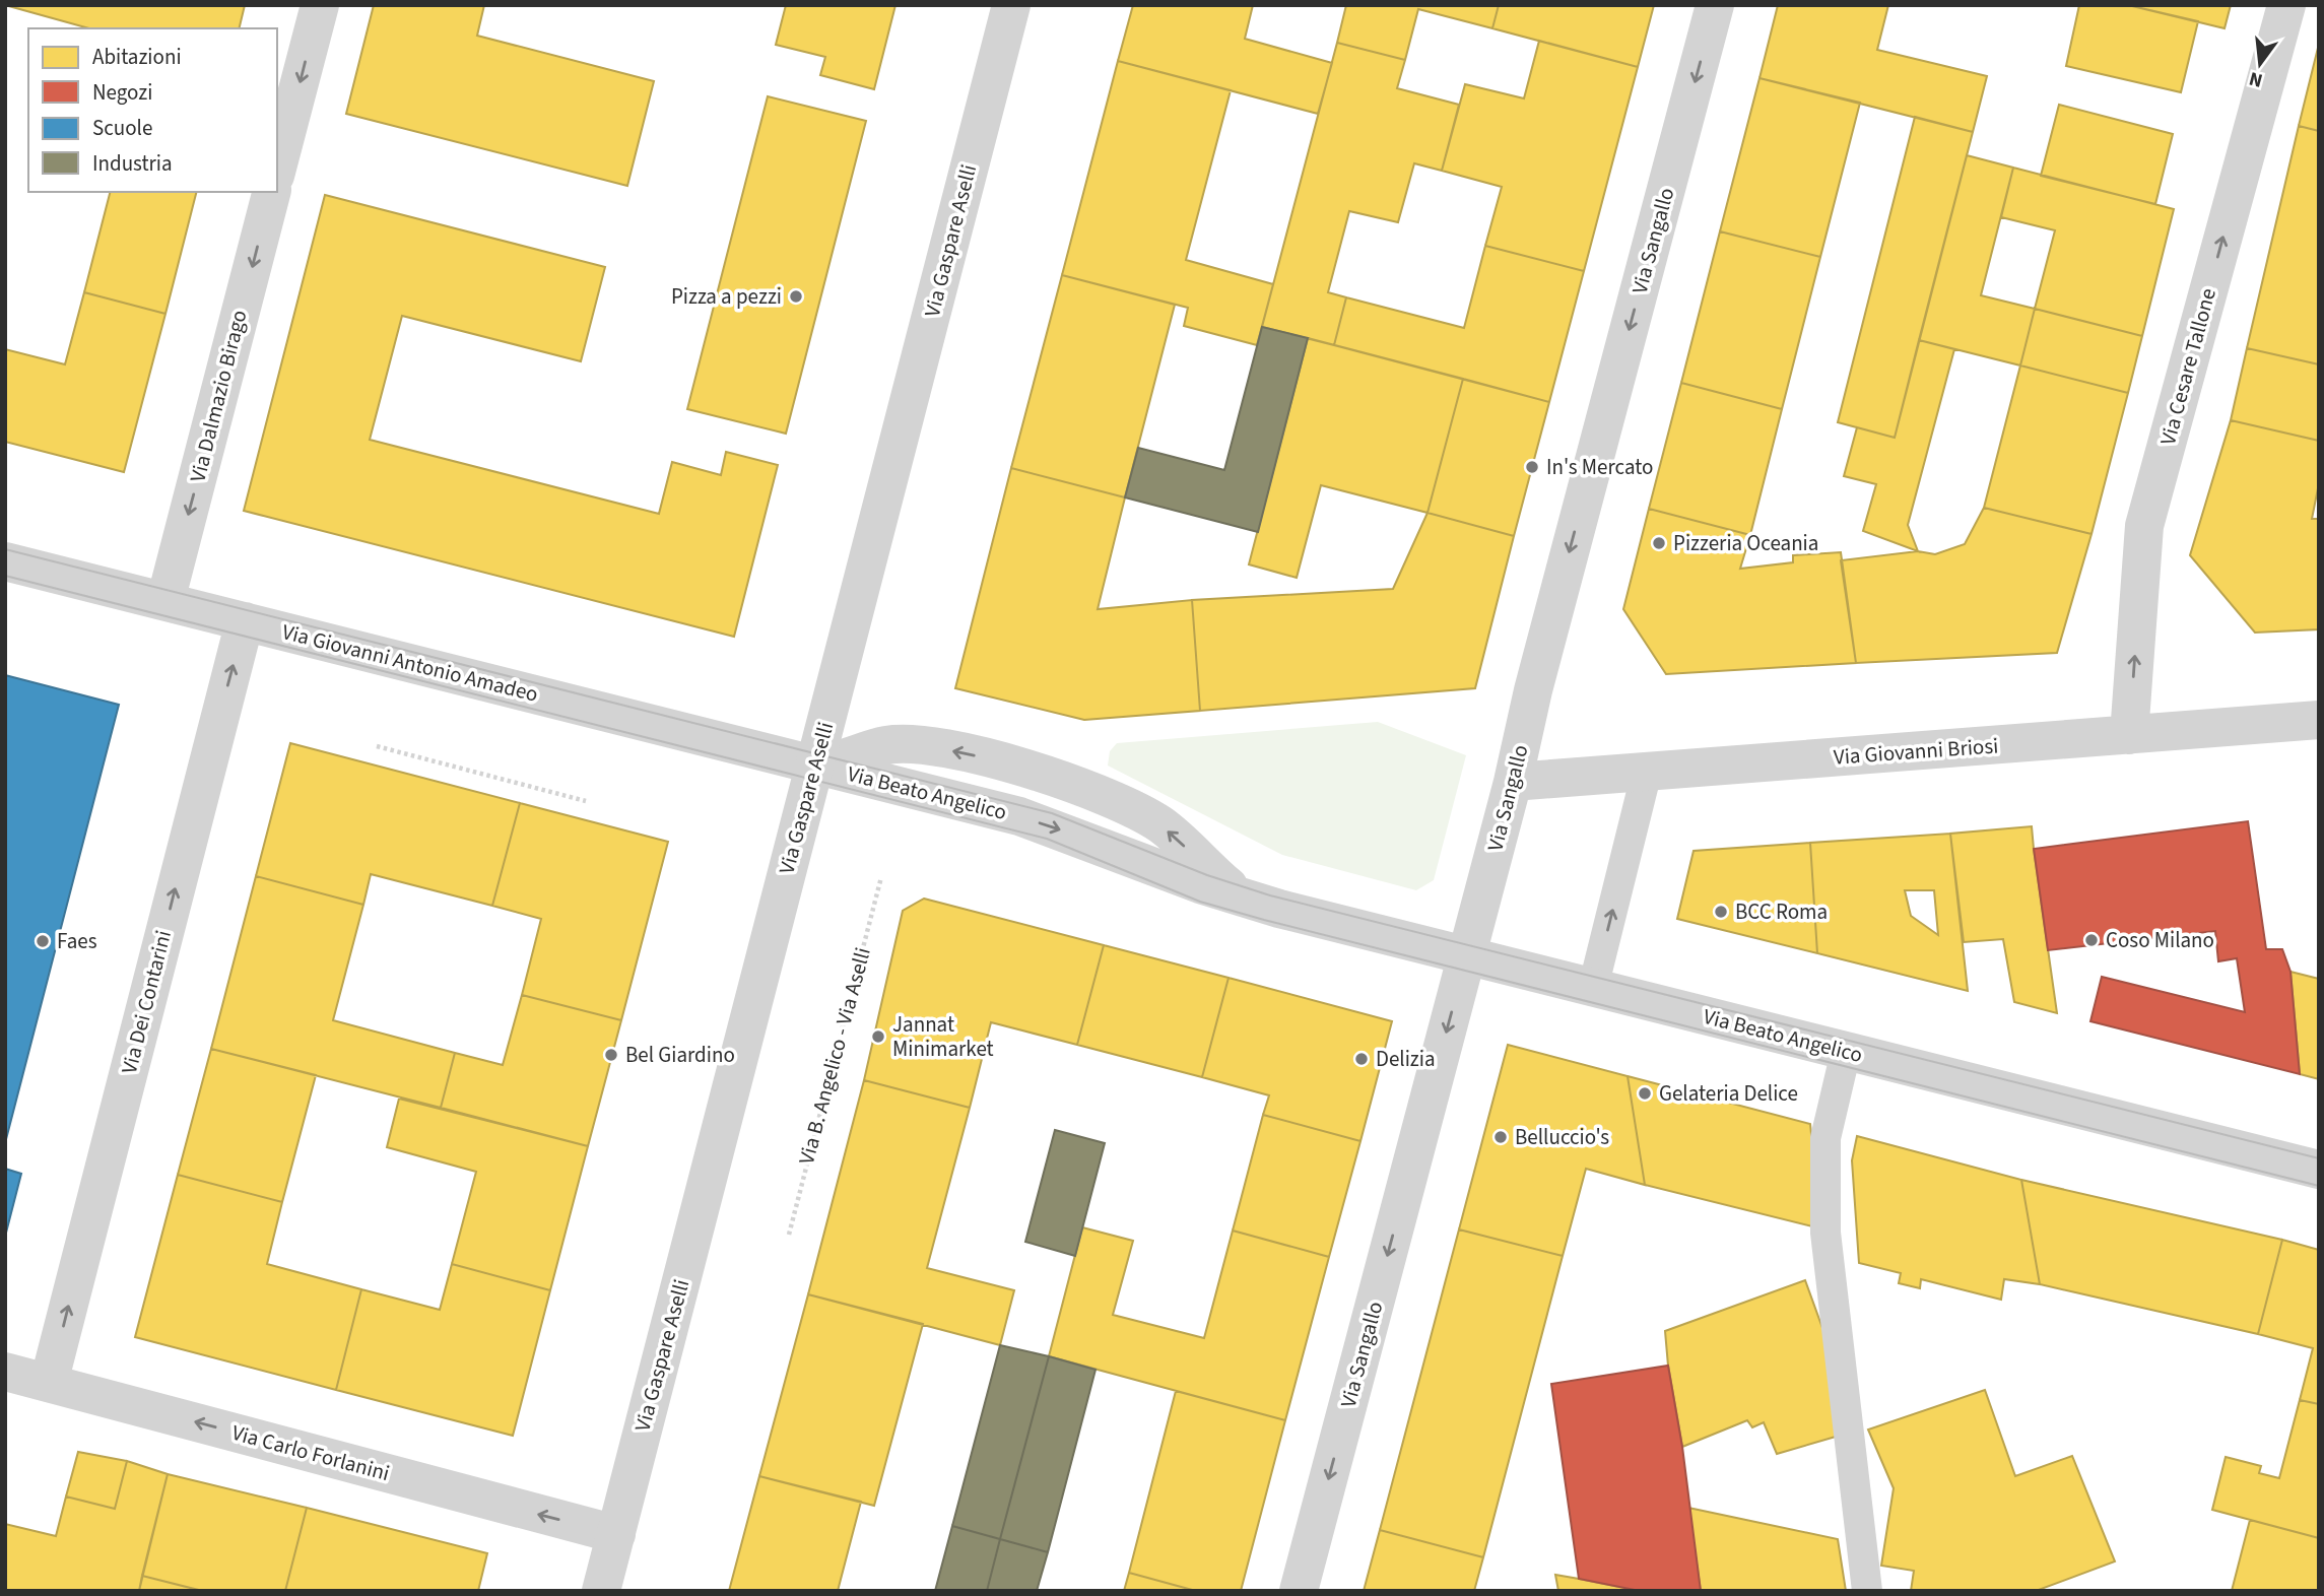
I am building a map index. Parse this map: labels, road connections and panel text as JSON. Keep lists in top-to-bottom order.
{
  "streets": {
    "street": [
      "Via Gaspare Aselli",
      "Via Sangallo",
      "Via Cesare Tallone",
      "Via Dalmazio Birago",
      "Via Giovanni Antonio Amadeo",
      "Via Giovanni Briosi",
      "Via Beato Angelico",
      "Via Dei Contarini",
      "Via Carlo Forlanini"
    ],
    "path": ["Via B. Angelico - Via Aselli"]
  },
  "crossings": [
    ["Via Gaspare Aselli", "Via Giovanni Antonio Amadeo"],
    ["Via Gaspare Aselli", "Via Beato Angelico"],
    ["Via Gaspare Aselli", "Via Carlo Forlanini"],
    ["Via Sangallo", "Via Giovanni Briosi"],
    ["Via Sangallo", "Via Beato Angelico"],
    ["Via Cesare Tallone", "Via Giovanni Briosi"],
    ["Via Dalmazio Birago", "Via Giovanni Antonio Amadeo"],
    ["Via Giovanni Antonio Amadeo", "Via Beato Angelico"],
    ["Via Giovanni Antonio Amadeo", "Via Dei Contarini"],
    ["Via Dei Contarini", "Via Carlo Forlanini"]
  ],
  "one_way": [
    "Via Sangallo",
    "Via Cesare Tallone",
    "Via Dalmazio Birago",
    "Via Dei Contarini",
    "Via Carlo Forlanini"
  ],
  "places": [
    "Pizza a pezzi",
    "In's Mercato",
    "Pizzeria Oceania",
    "BCC Roma",
    "Coso Milano",
    "Faes",
    "Jannat Minimarket",
    "Bel Giardino",
    "Delizia",
    "Gelateria Delice",
    "Belluccio's"
  ],
  "legend": [
    "Abitazioni",
    "Negozi",
    "Scuole",
    "Industria"
  ],
  "north": "bottom"
}
